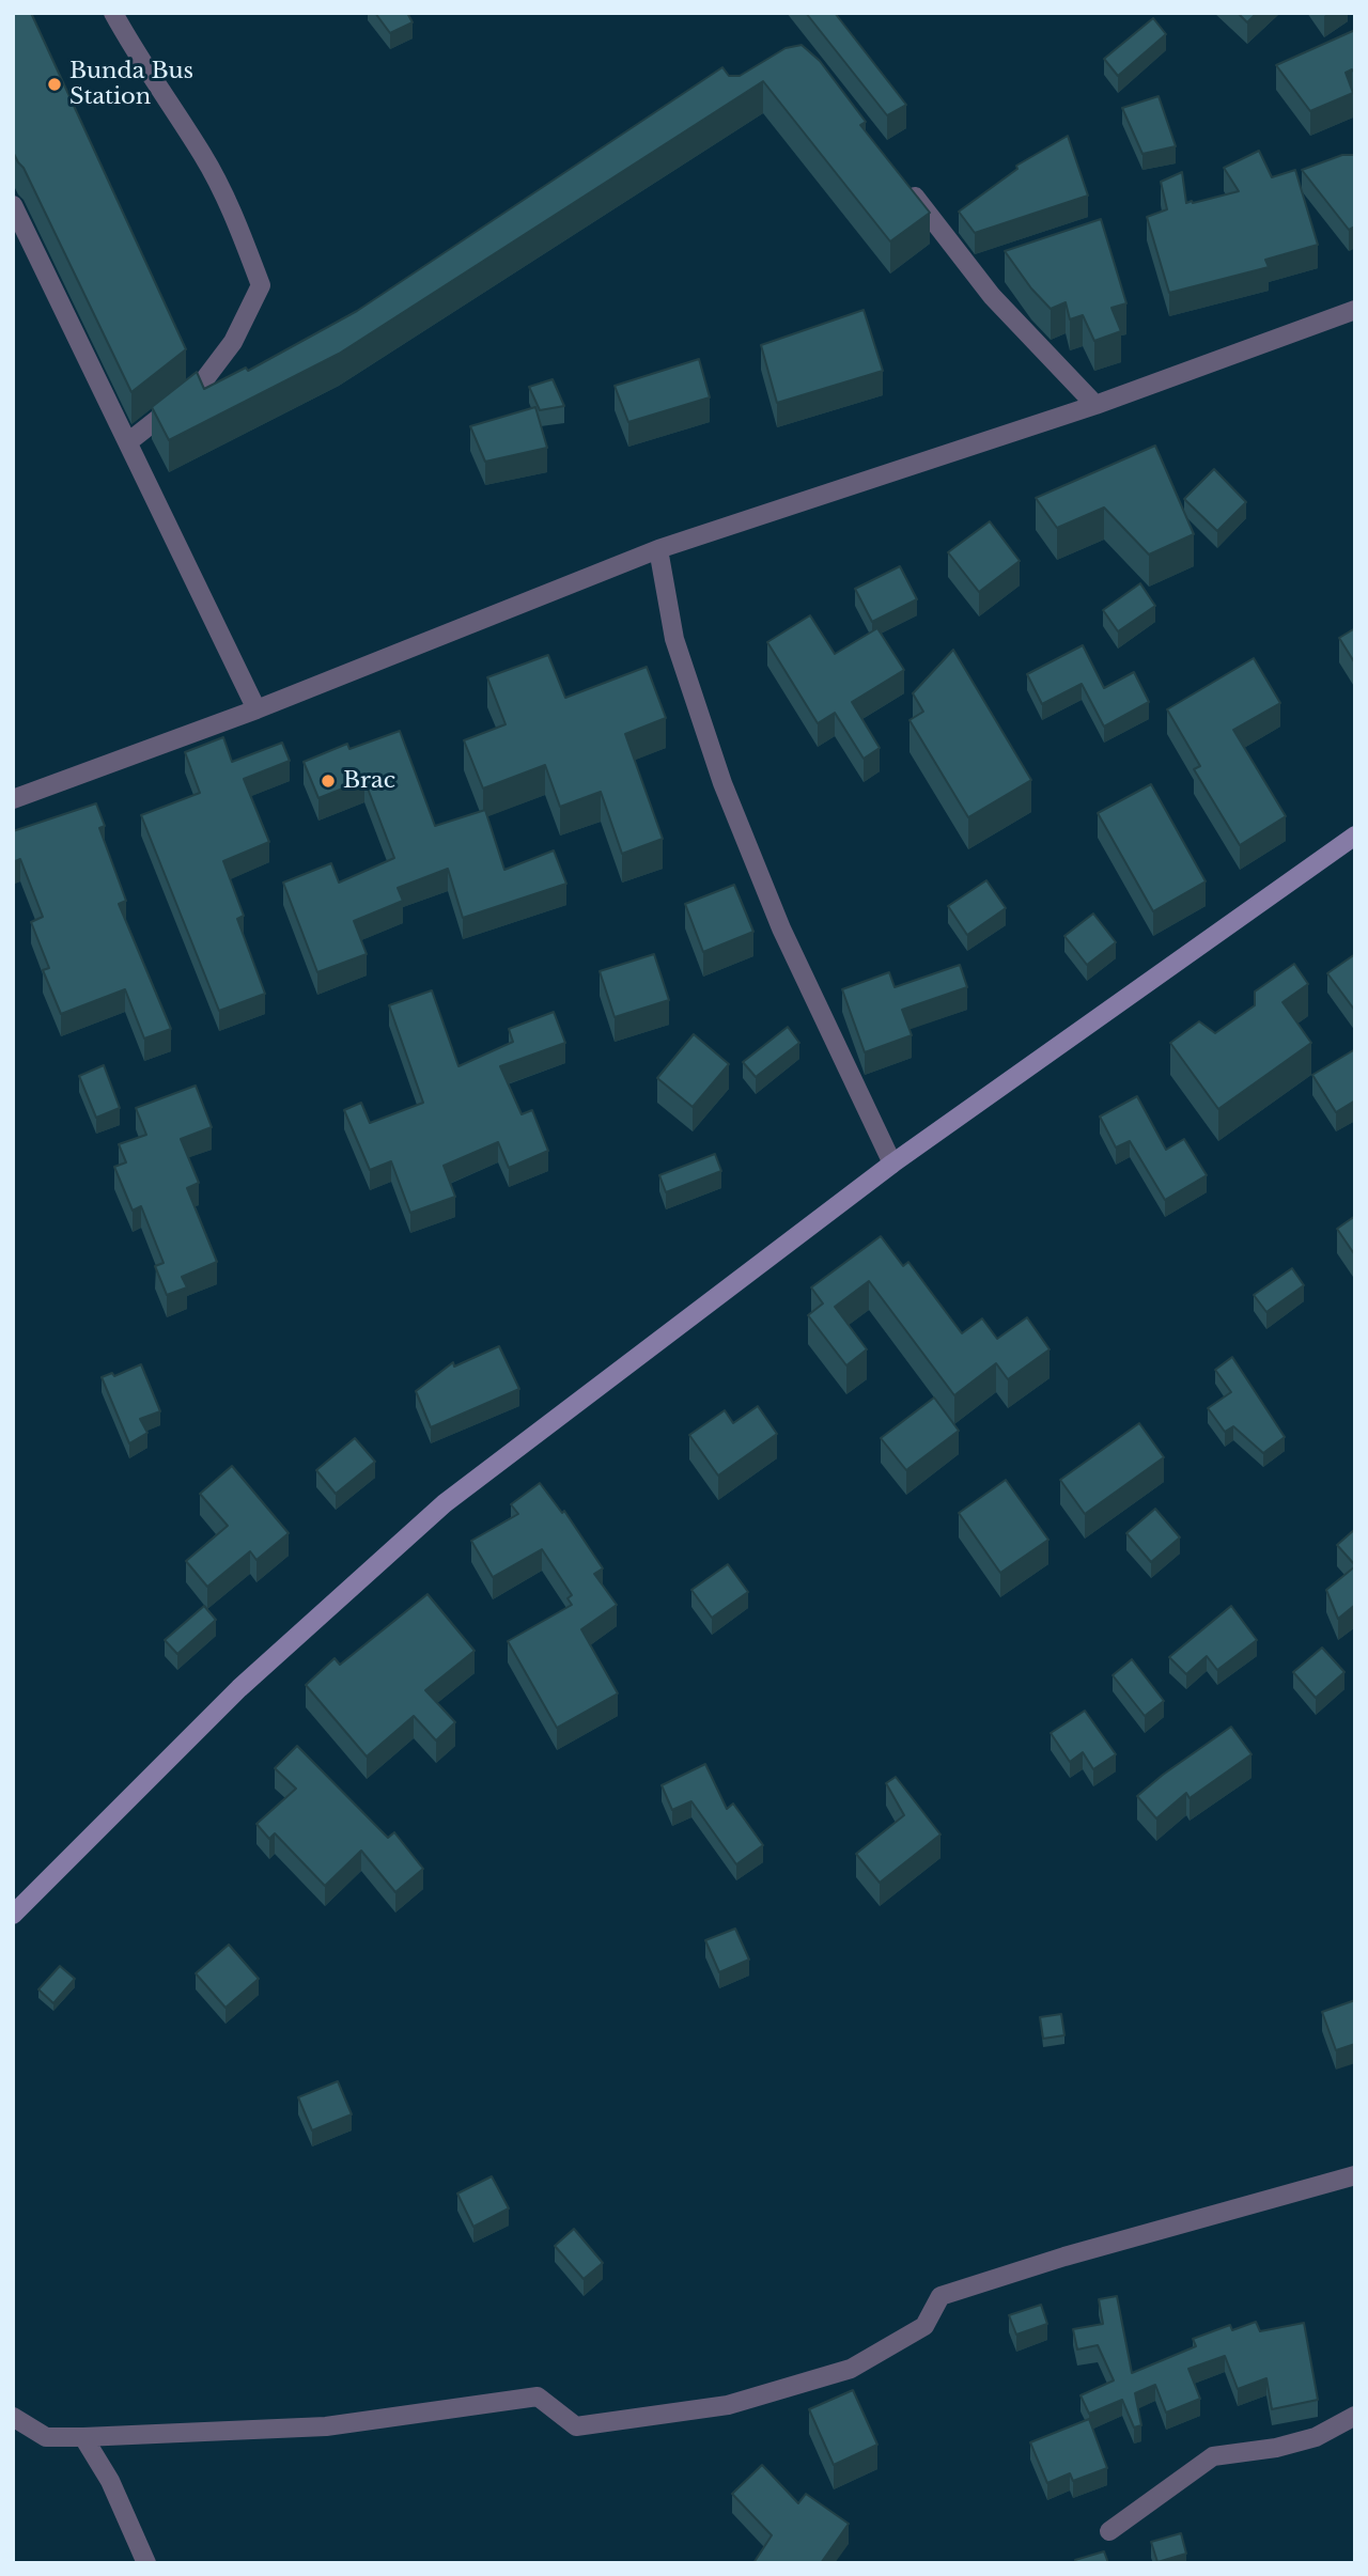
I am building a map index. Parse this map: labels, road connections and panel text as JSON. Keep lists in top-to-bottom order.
{
  "places": ["Bunda Bus Station", "Brac"]
}
